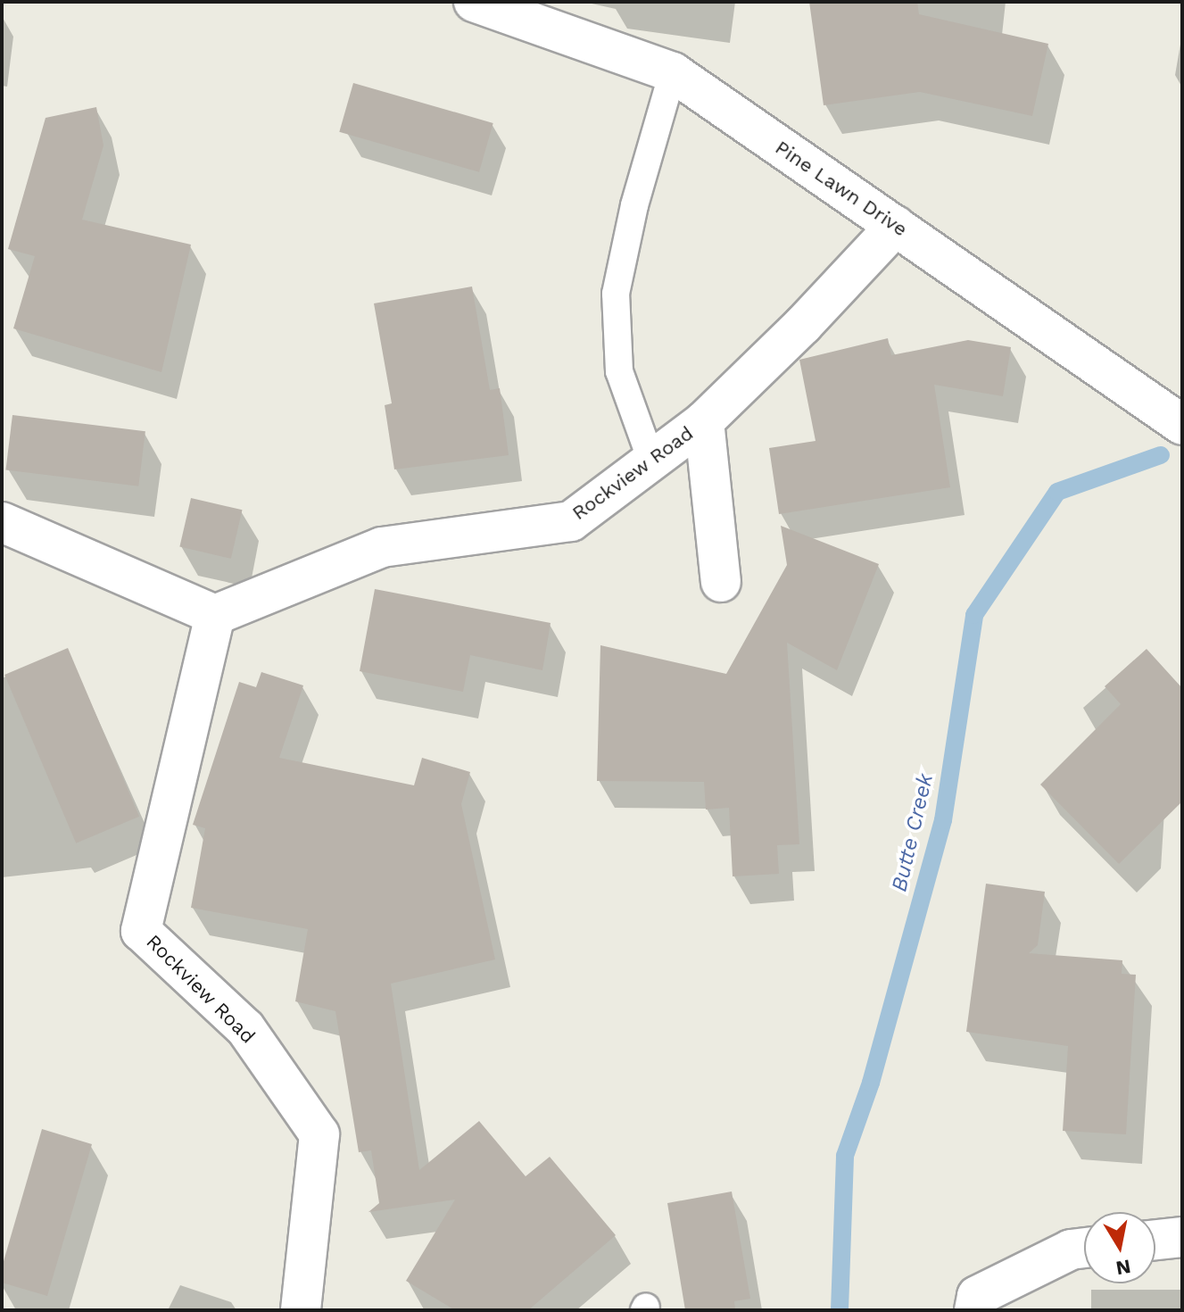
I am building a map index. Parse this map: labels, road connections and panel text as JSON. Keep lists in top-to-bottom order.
{
  "streets": {
    "street": ["Pine Lawn Drive", "Rockview Road"]
  },
  "crossings": [
    ["Pine Lawn Drive", "Rockview Road"]
  ],
  "water": ["Butte Creek"],
  "north": "bottom"
}
